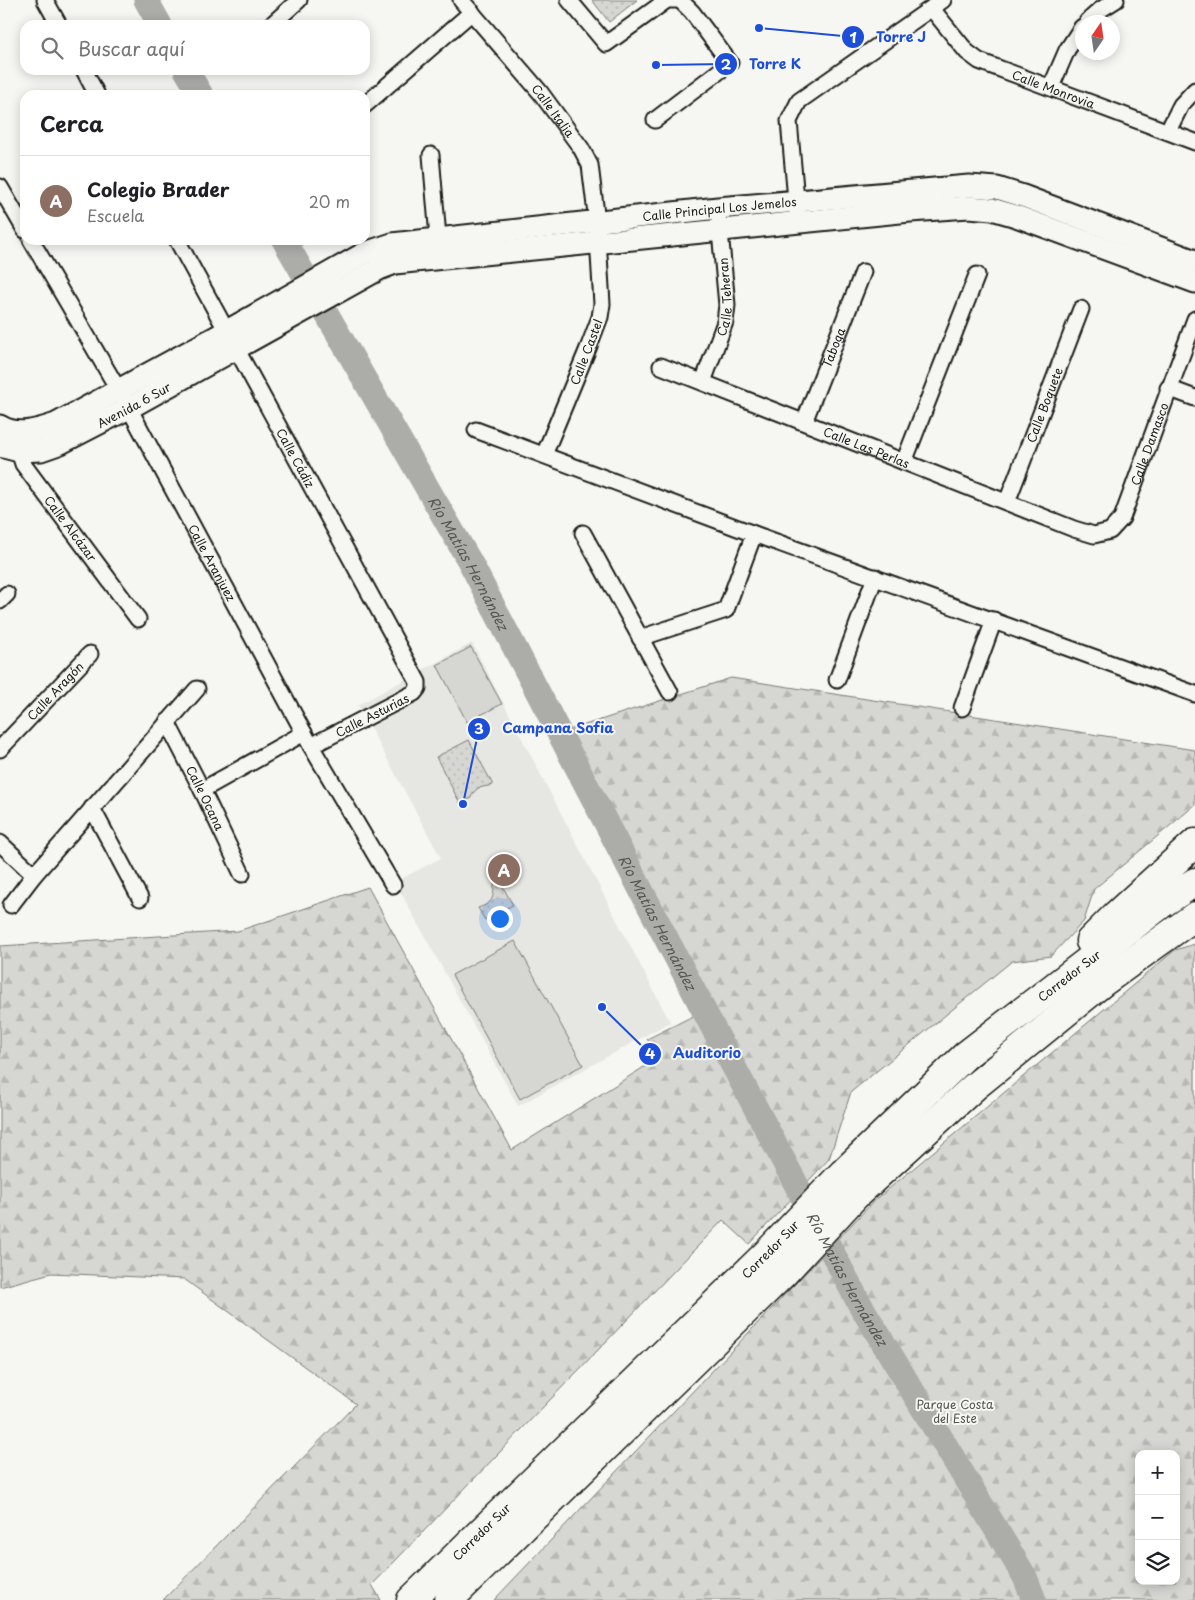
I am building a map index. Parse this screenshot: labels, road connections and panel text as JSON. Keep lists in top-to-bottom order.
{
  "streets": {
    "highway": ["Corredor Sur"],
    "main road": ["Calle Principal Los Jemelos", "Avenida 6 Sur"],
    "street": [
      "Calle Monrovia",
      "Calle Italia",
      "Calle Teheran",
      "Taboga",
      "Calle Castel",
      "Calle Boquete",
      "Calle Damasco",
      "Calle Las Perlas",
      "Calle Cádiz",
      "Calle Alcázar",
      "Calle Aranjuez",
      "Calle Aragón",
      "Calle Asturias",
      "Calle Ocana"
    ]
  },
  "crossings": [
    ["Calle Italia", "Calle Principal Los Jemelos"],
    ["Calle Italia", "Calle Castel"],
    ["Calle Principal Los Jemelos", "Calle Teheran"],
    ["Calle Principal Los Jemelos", "Calle Castel"],
    ["Calle Principal Los Jemelos", "Avenida 6 Sur"],
    ["Calle Teheran", "Calle Las Perlas"],
    ["Taboga", "Calle Las Perlas"],
    ["Avenida 6 Sur", "Calle Cádiz"],
    ["Avenida 6 Sur", "Calle Alcázar"],
    ["Avenida 6 Sur", "Calle Aranjuez"],
    ["Calle Boquete", "Calle Las Perlas"],
    ["Calle Damasco", "Calle Las Perlas"],
    ["Calle Cádiz", "Calle Asturias"],
    ["Calle Aranjuez", "Calle Asturias"]
  ],
  "water": ["Río Matías Hernández"],
  "parks": ["Parque Costa del Este"],
  "places": [
    "Torre J",
    "Torre K",
    "Campana Sofia",
    "Auditorio"
  ],
  "north": "top",
  "page": {
    "search": "Buscar aquí",
    "heading": "Cerca",
    "list": [
      {
        "mark": "A",
        "name": "Colegio Brader",
        "note": "Escuela",
        "value": "20 m"
      }
    ],
    "pins": "A",
    "map_buttons": ["+", "−"]
  }
}
